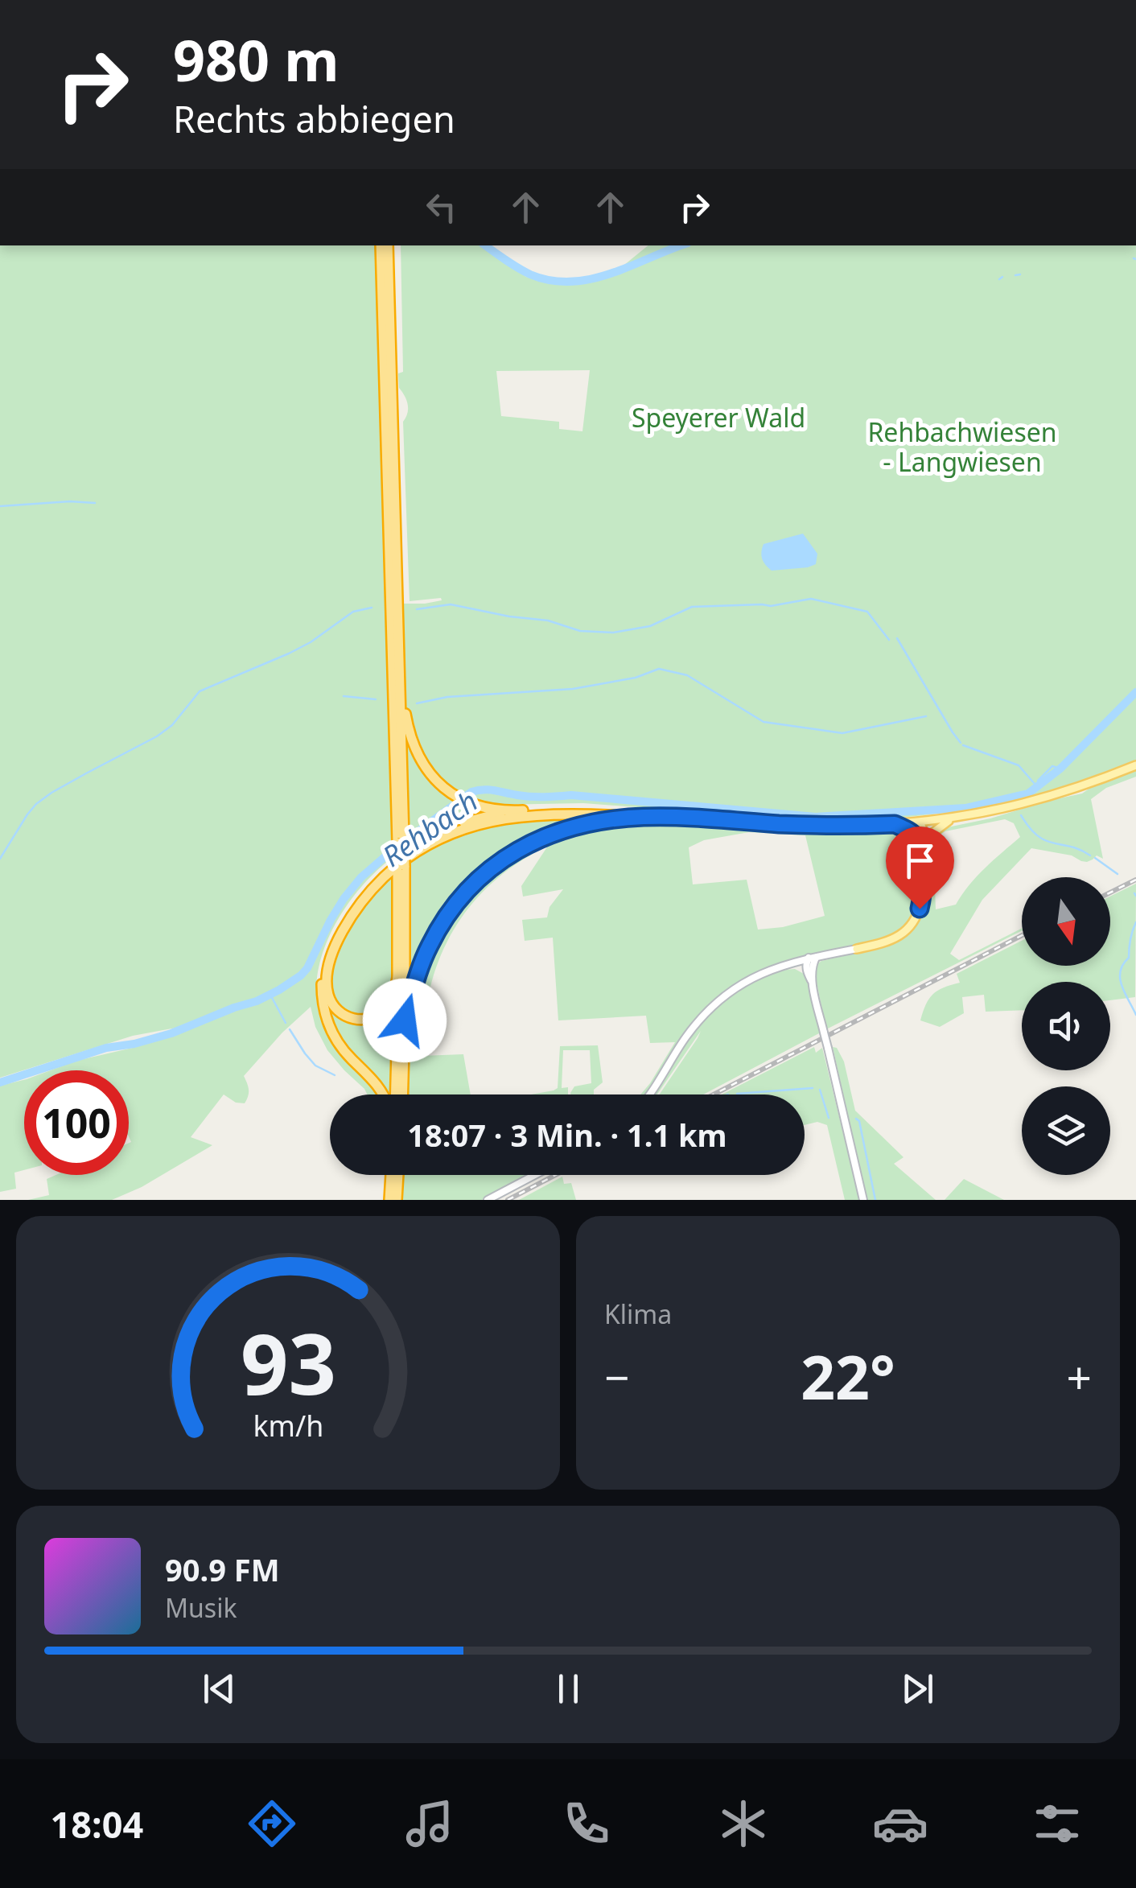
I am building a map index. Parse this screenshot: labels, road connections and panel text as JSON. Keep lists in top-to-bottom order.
{
  "water": ["Rehbach"],
  "parks": ["Speyerer Wald", "Rehbachwiesen - Langwiesen"],
  "north": "bottom",
  "page": {
    "turn": ["980 m", "Rechts abbiegen"],
    "limit": "100",
    "trip": "18:07 · 3 Min. · 1.1 km",
    "tile": "Klima",
    "heat": ["−", "22°", "+"],
    "song": ["90.9 FM", "Musik"],
    "tabs": "18:04",
    "gauge": ["93", "km/h"]
  }
}
